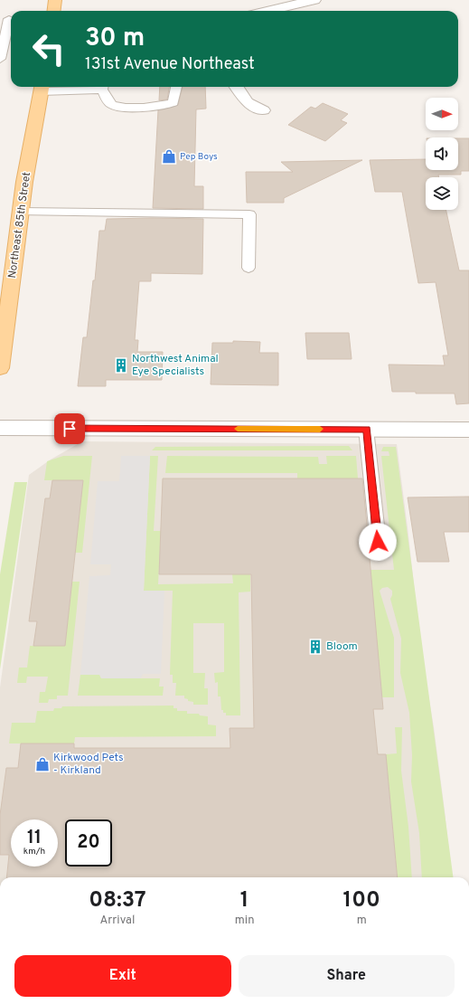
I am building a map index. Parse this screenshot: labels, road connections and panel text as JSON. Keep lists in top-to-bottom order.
{
  "streets": {
    "main road": ["Northeast 85th Street"]
  },
  "places": {
    "shop": ["Pep Boys", "Kirkwood Pets - Kirkland"],
    "building": ["Northwest Animal Eye Specialists", "Bloom"]
  },
  "north": "right",
  "page": {
    "turn": ["30 m", "131st Avenue Northeast"],
    "speed": "11 km/h",
    "limit": "20",
    "eta": [
      "08:37",
      "Arrival",
      "1",
      "min",
      "100",
      "m"
    ],
    "buttons": ["Exit", "Share"]
  }
}
